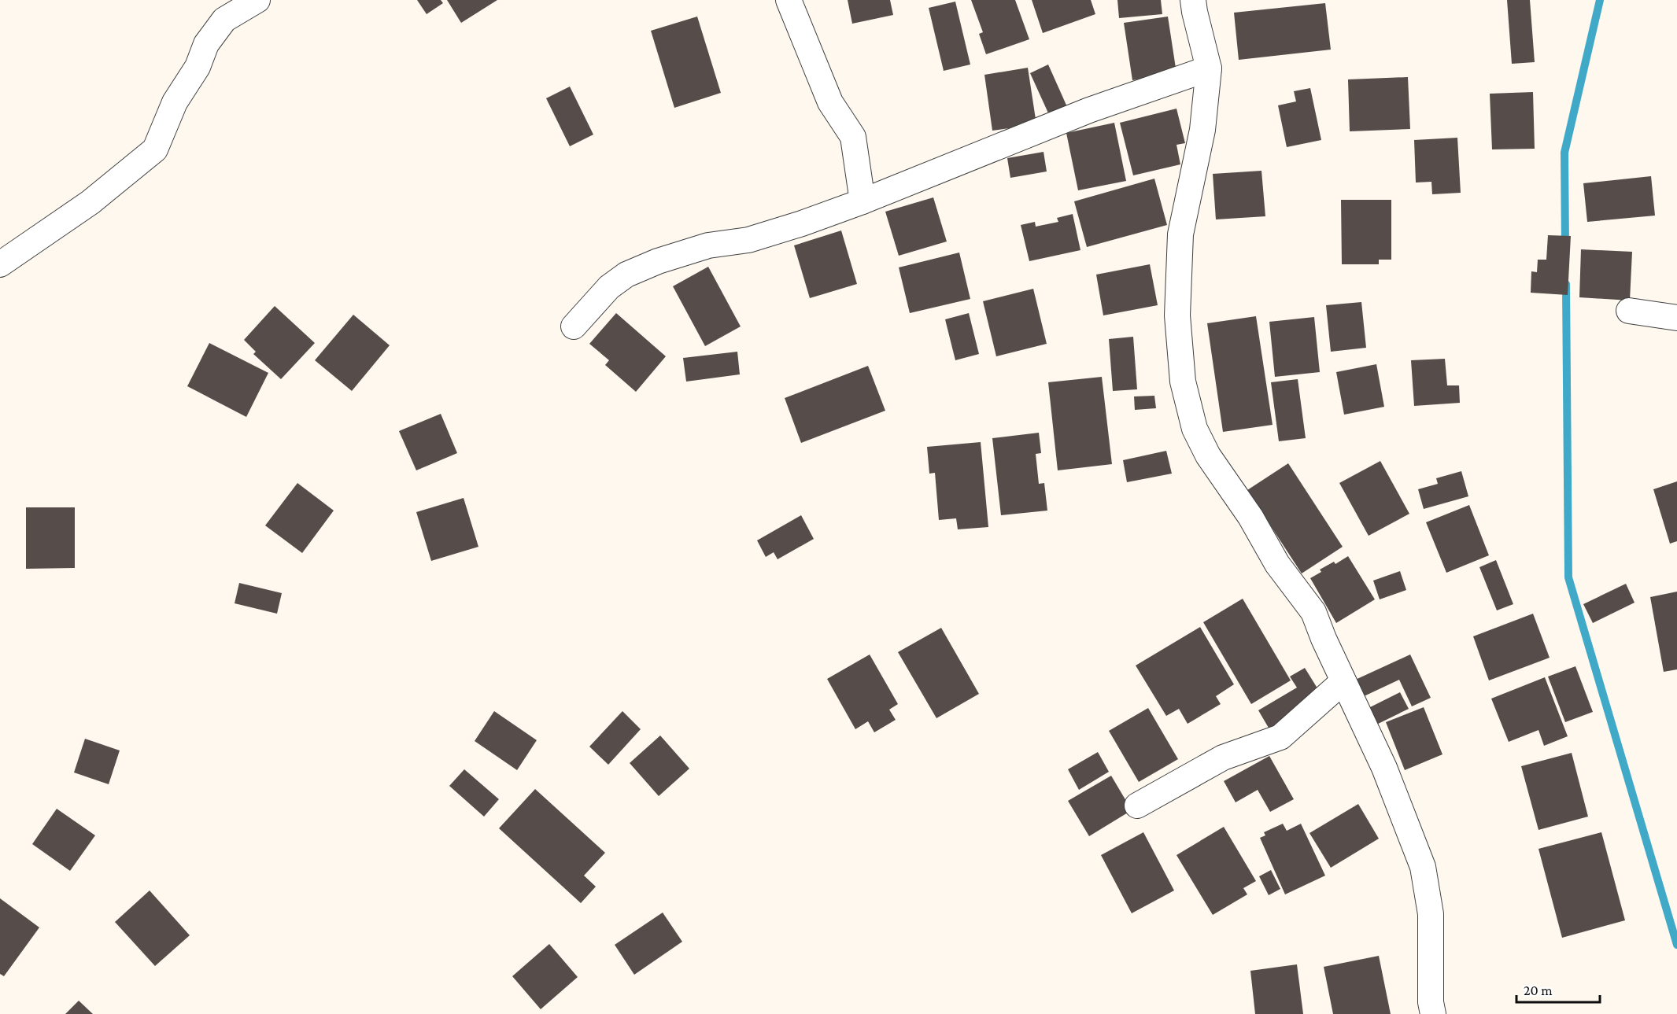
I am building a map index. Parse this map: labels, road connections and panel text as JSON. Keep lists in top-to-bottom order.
{
  "scale_bar": "20 m"
}
